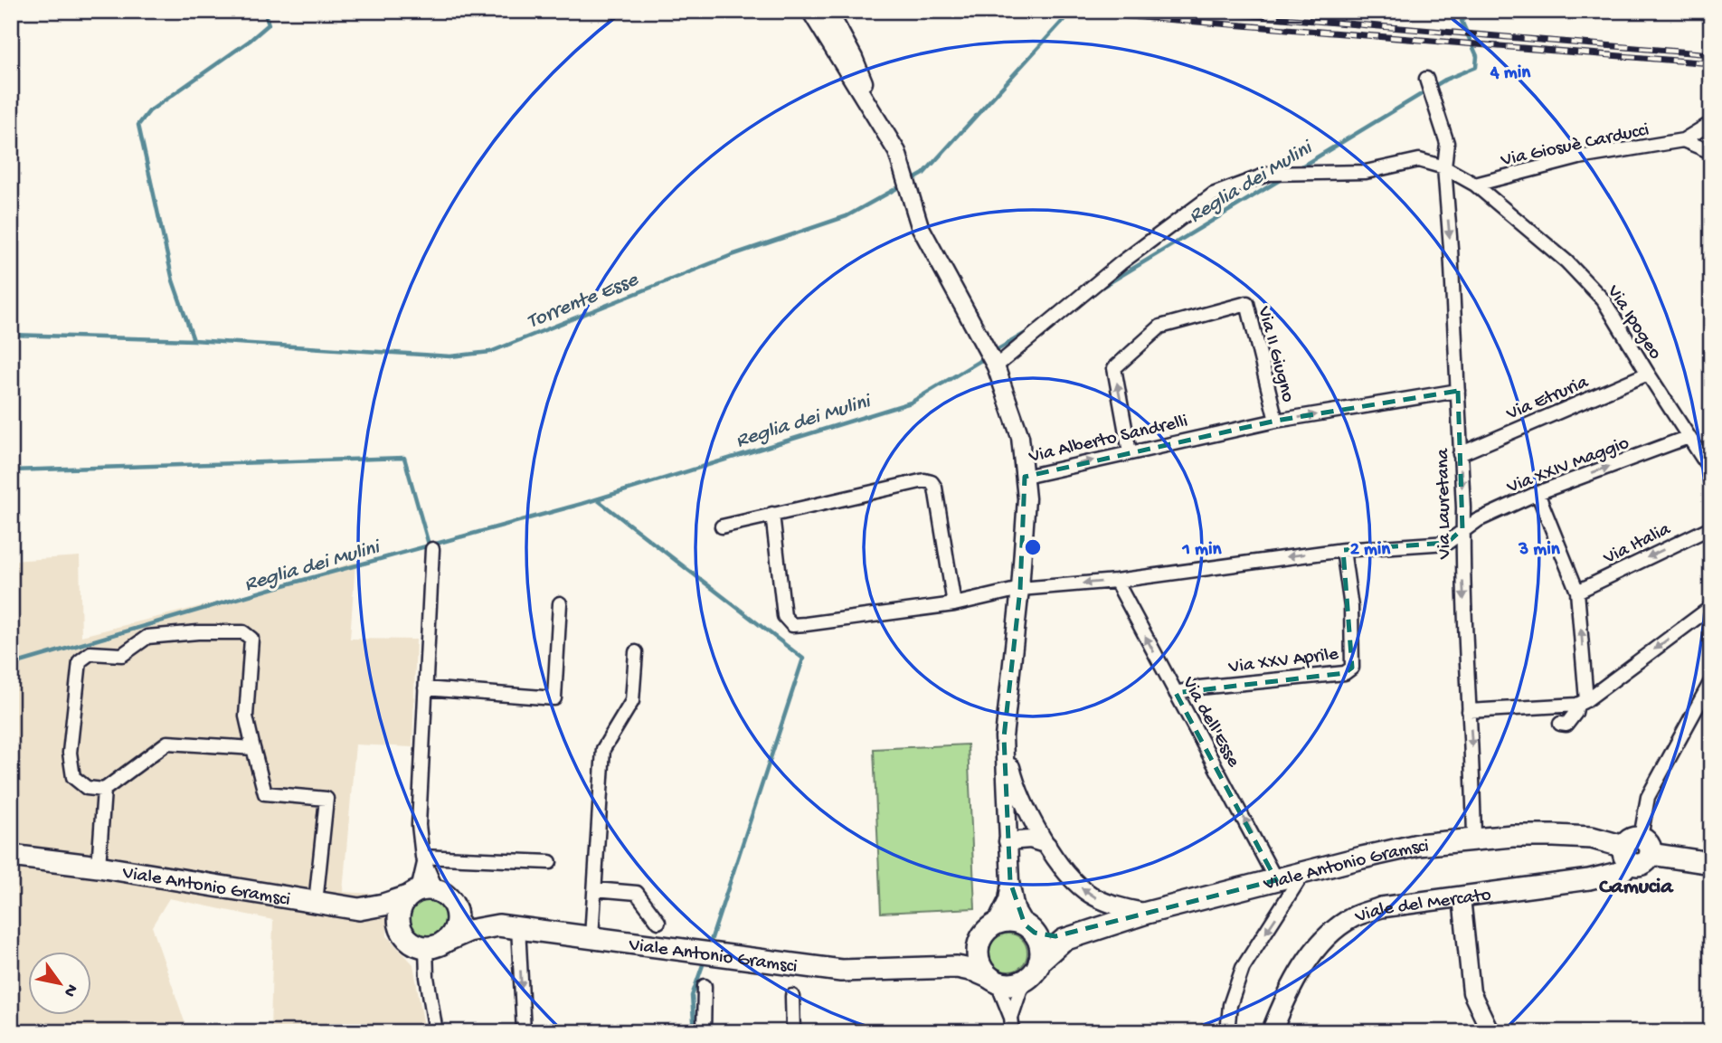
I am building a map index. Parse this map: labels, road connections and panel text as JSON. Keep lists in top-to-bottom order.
{
  "streets": {
    "main road": ["Viale Antonio Gramsci", "Viale del Mercato"],
    "street": [
      "Via Giosuè Carducci",
      "Via Ipogeo",
      "Via II Giugno",
      "Via Etruria",
      "Via Alberto Sandrelli",
      "Via XXIV Maggio",
      "Via Lauretana",
      "Via Italia",
      "Via XXV Aprile",
      "Via dell'Esse"
    ]
  },
  "crossings": [
    ["Via Giosuè Carducci", "Via Ipogeo"],
    ["Via Ipogeo", "Via Etruria"],
    ["Via Ipogeo", "Via XXIV Maggio"],
    ["Via Ipogeo", "Via Lauretana"],
    ["Via II Giugno", "Via Alberto Sandrelli"],
    ["Via Etruria", "Via Lauretana"],
    ["Via Alberto Sandrelli", "Via Lauretana"],
    ["Via Alberto Sandrelli", "Viale Antonio Gramsci"],
    ["Via XXIV Maggio", "Via Lauretana"],
    ["Via Lauretana", "Viale Antonio Gramsci"],
    ["Via XXV Aprile", "Via dell'Esse"],
    ["Via dell'Esse", "Viale Antonio Gramsci"],
    ["Viale Antonio Gramsci", "Viale del Mercato"]
  ],
  "one_way": ["Via XXIV Maggio", "Via dell'Esse"],
  "districts": ["Camucia"],
  "water": ["Reglia dei Mulini", "Torrente Esse"],
  "north": "bottom right",
  "rings": [
    "4 min",
    "1 min",
    "2 min",
    "3 min"
  ]
}
